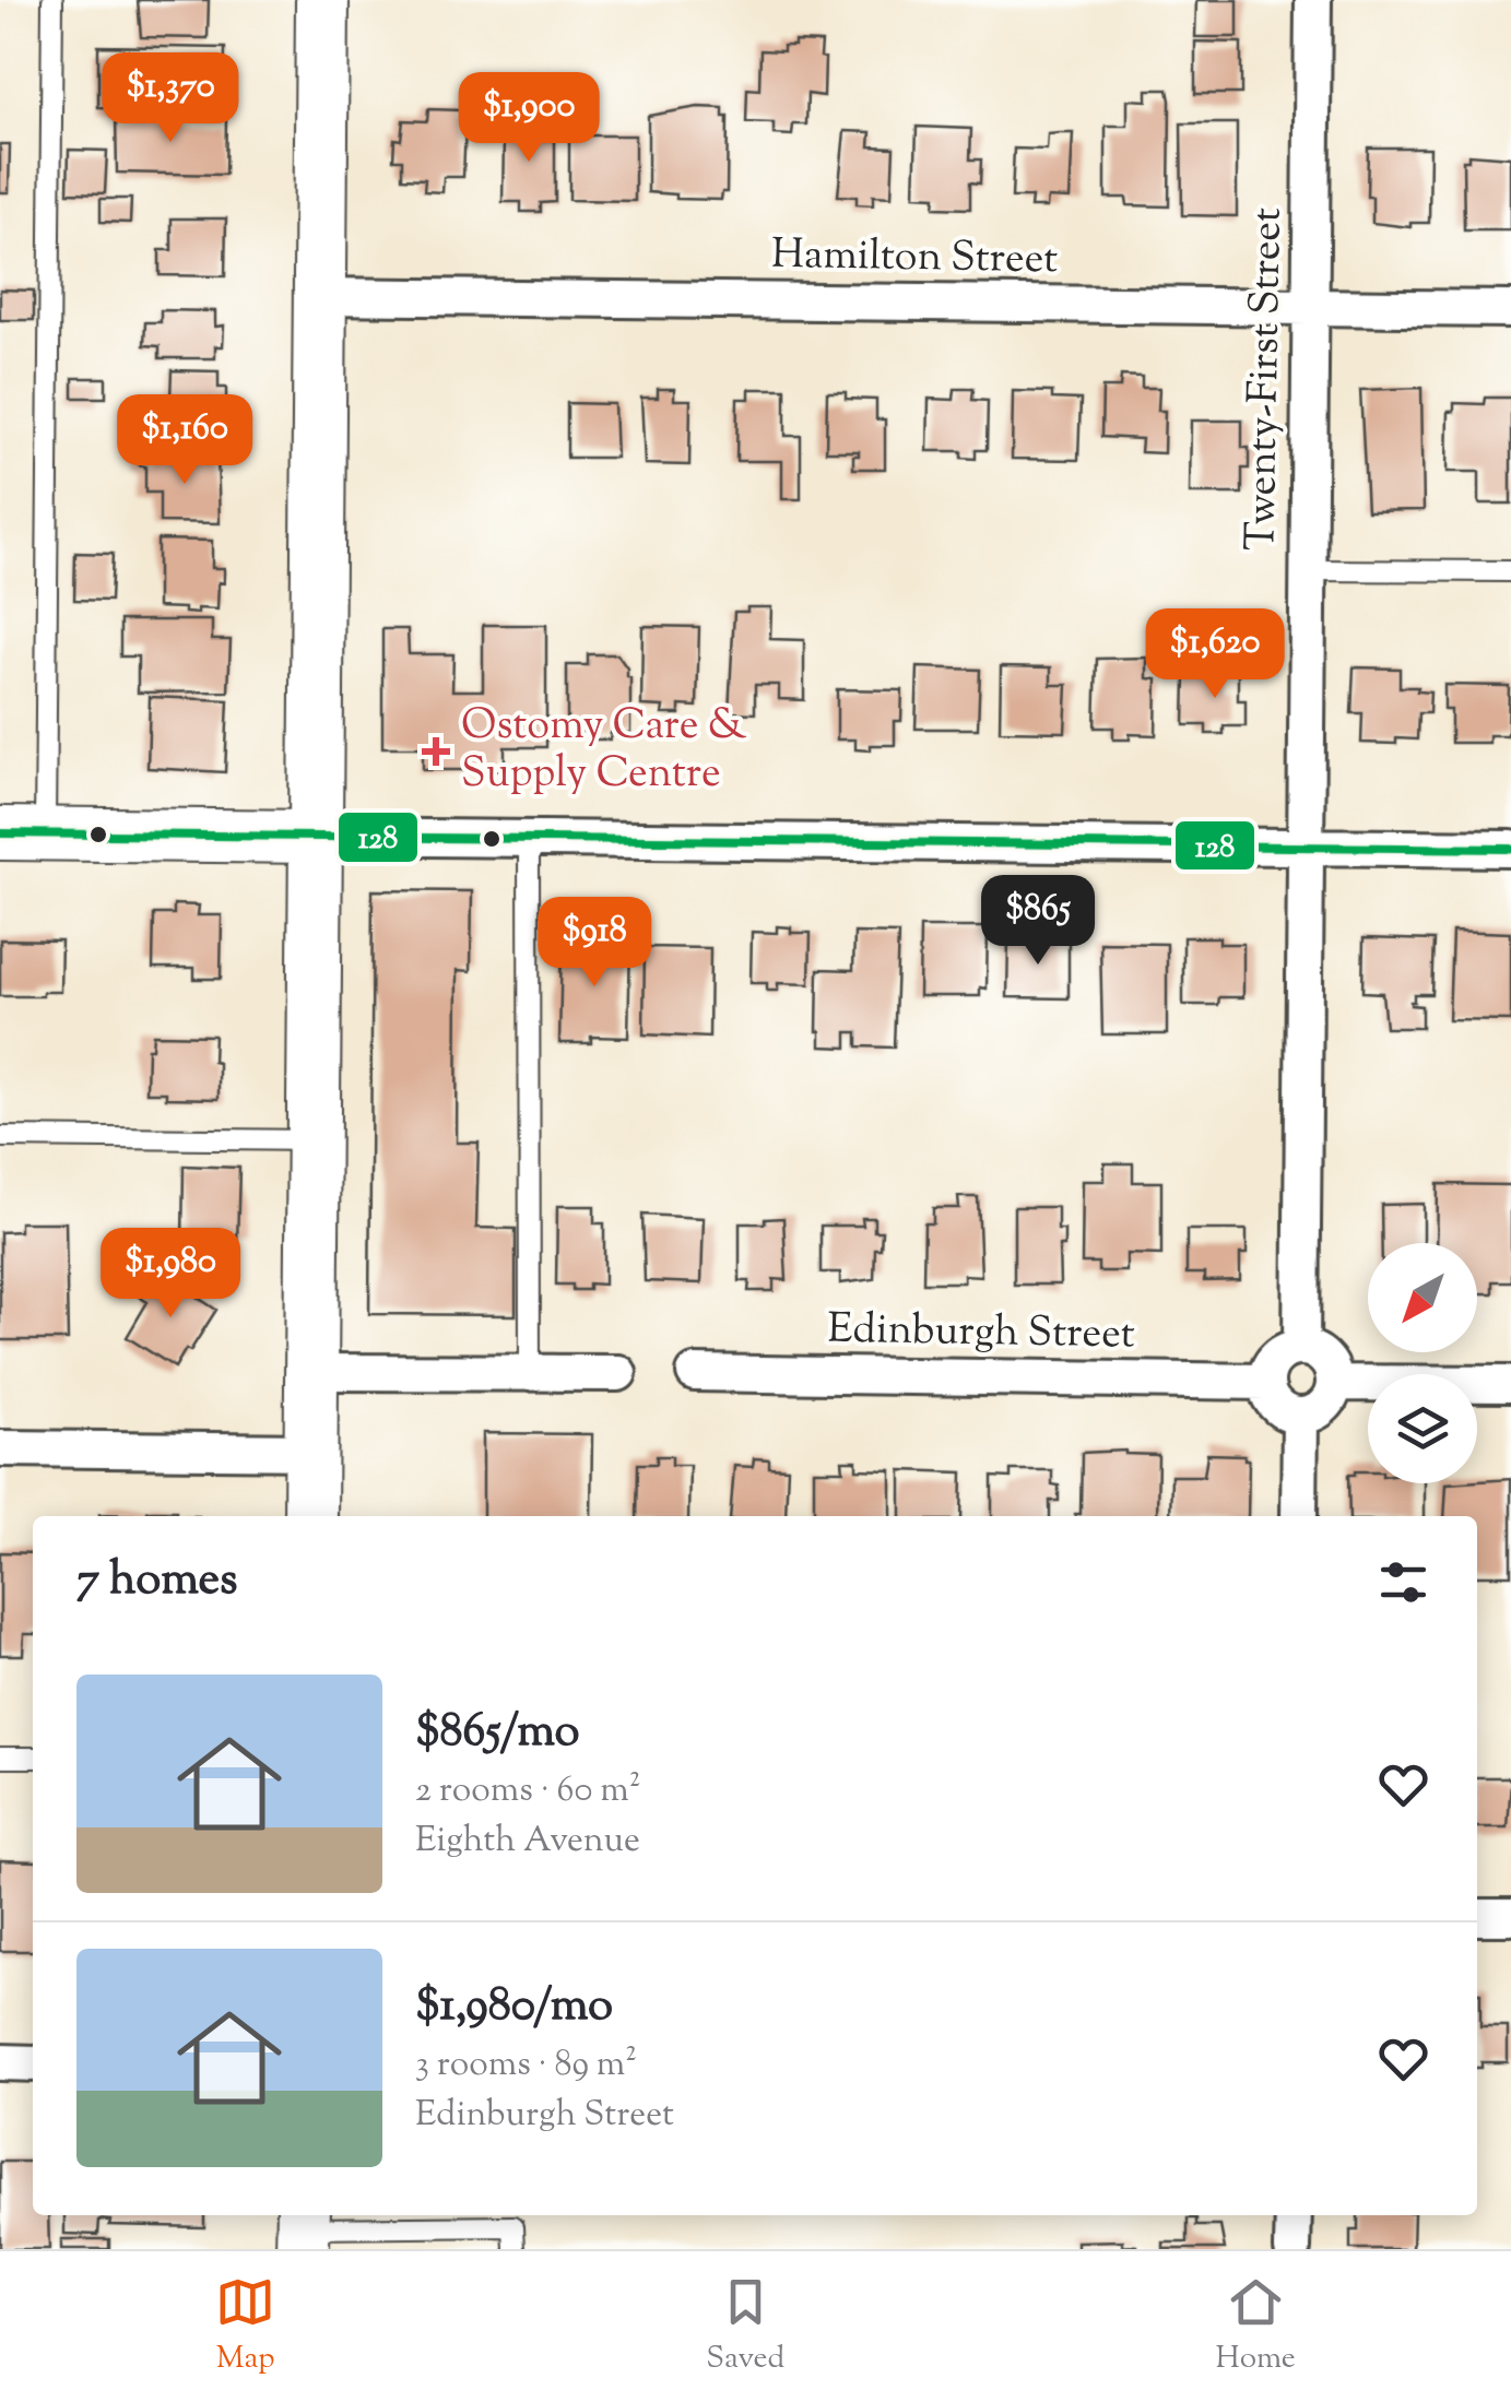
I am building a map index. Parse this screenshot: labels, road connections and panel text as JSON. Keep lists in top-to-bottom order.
{
  "streets": {
    "street": ["Hamilton Street", "Twenty-First Street", "Edinburgh Street"]
  },
  "crossings": [
    ["Hamilton Street", "Twenty-First Street"],
    ["Twenty-First Street", "Edinburgh Street"]
  ],
  "places": {
    "health": ["Ostomy Care & Supply Centre"]
  },
  "lines": ["transit line 128"],
  "north": "bottom left",
  "page": {
    "price": [
      "$1,370",
      "$1,900",
      "$1,160",
      "$1,620",
      "$865",
      "$918",
      "$1,980"
    ],
    "heading": "7 homes",
    "list": [
      {
        "name": "$865/mo",
        "note": "2 rooms · 60 m² · Eighth Avenue"
      },
      {
        "name": "$1,980/mo",
        "note": "3 rooms · 89 m² · Edinburgh Street"
      }
    ],
    "tabs": ["Map", "Saved", "Home"]
  }
}
